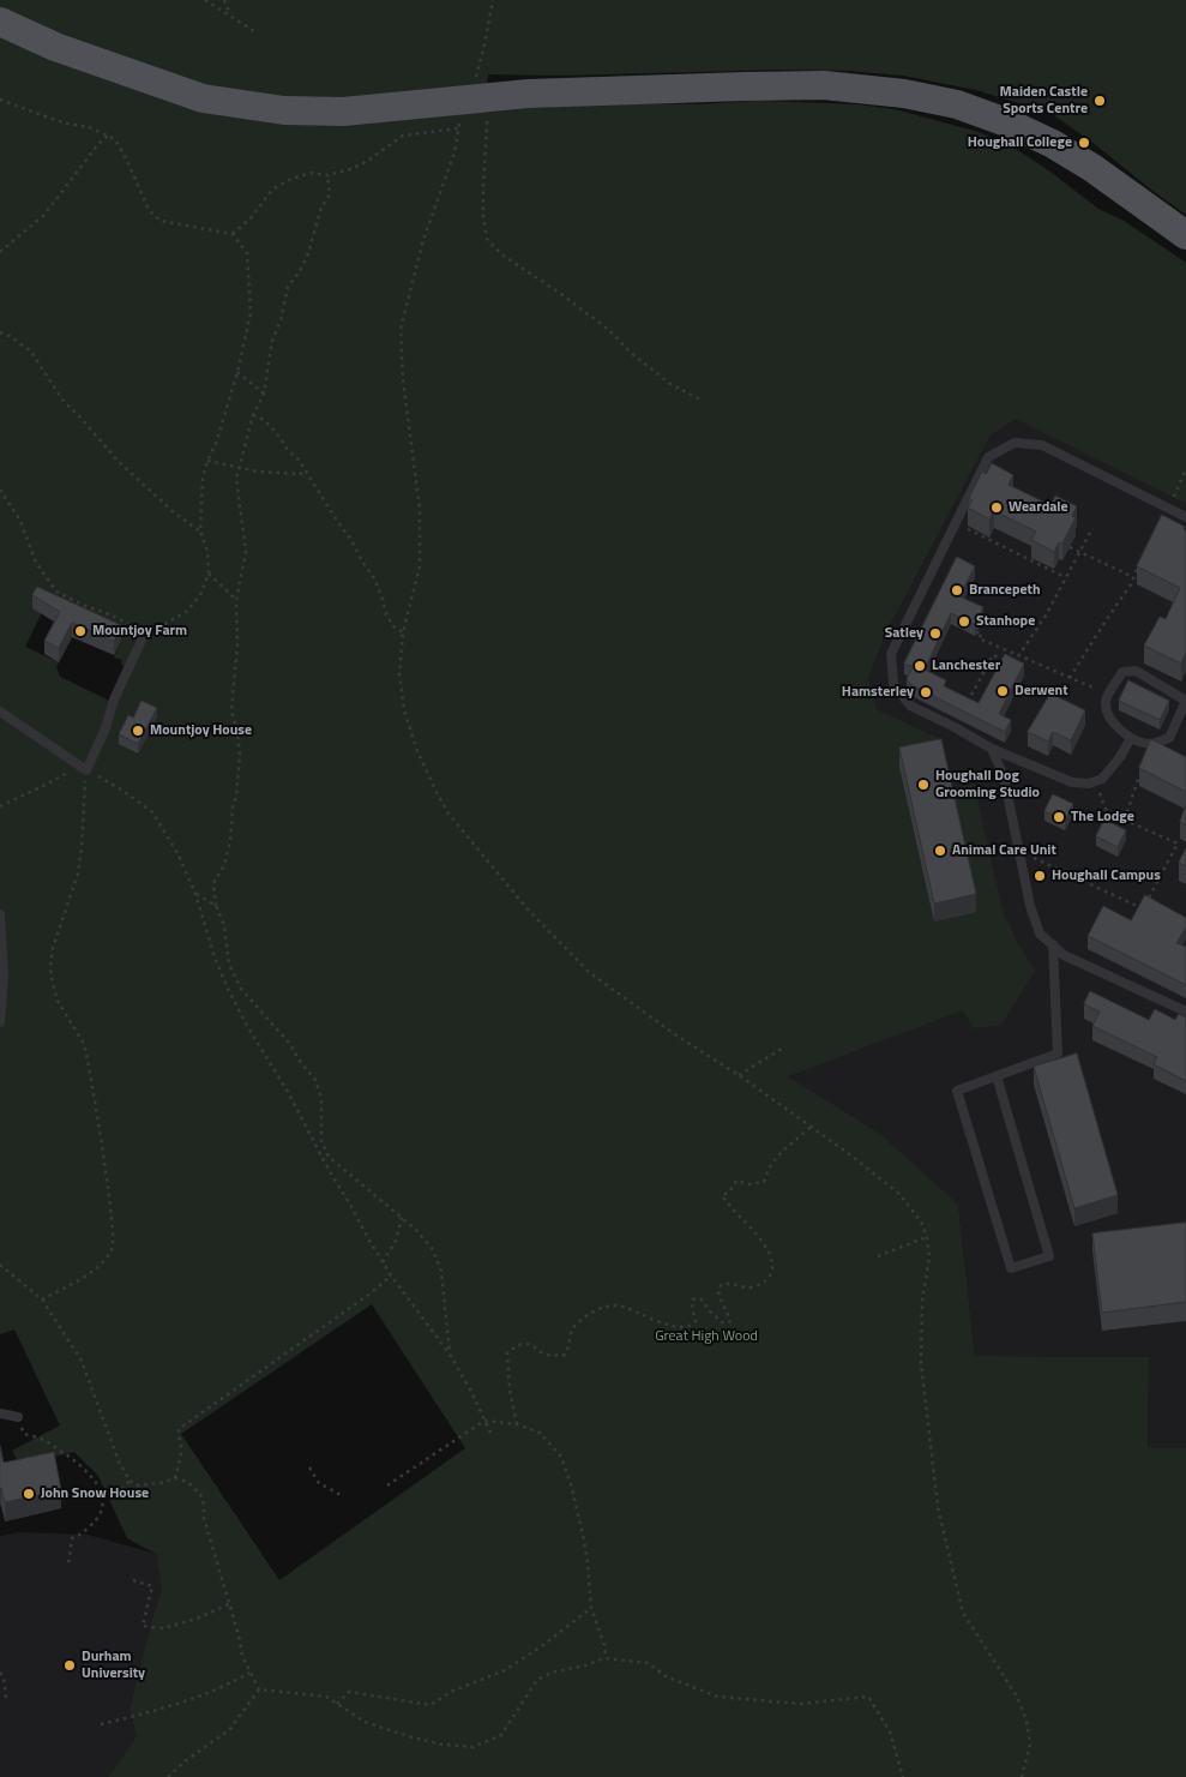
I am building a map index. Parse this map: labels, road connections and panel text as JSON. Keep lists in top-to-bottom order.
{
  "parks": ["Great High Wood"],
  "places": [
    "Maiden Castle Sports Centre",
    "Houghall College",
    "Weardale",
    "Brancepeth",
    "Stanhope",
    "Mountjoy Farm",
    "Satley",
    "Lanchester",
    "Derwent",
    "Hamsterley",
    "Mountjoy House",
    "Houghall Dog Grooming Studio",
    "The Lodge",
    "Animal Care Unit",
    "Houghall Campus",
    "John Snow House",
    "Durham University"
  ]
}
